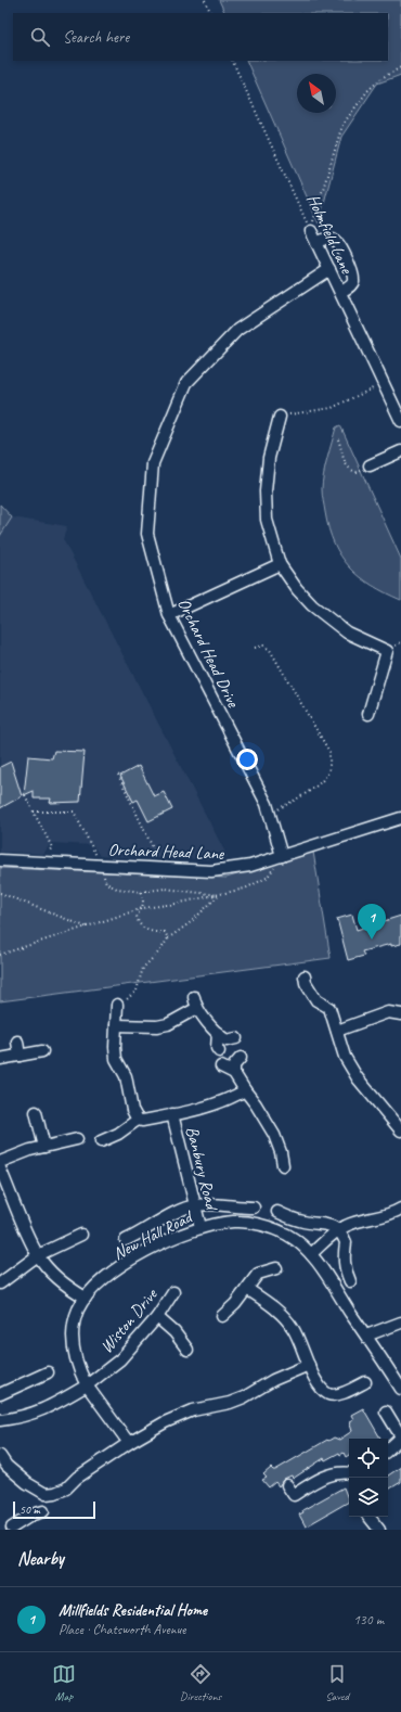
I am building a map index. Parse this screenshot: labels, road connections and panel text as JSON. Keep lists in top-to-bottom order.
{
  "streets": {
    "street": [
      "Holmfield Lane",
      "Orchard Head Drive",
      "Orchard Head Lane",
      "Banbury Road",
      "New Hall Road",
      "Wiston Drive"
    ]
  },
  "crossings": [
    ["Holmfield Lane", "Orchard Head Drive"],
    ["Orchard Head Drive", "Orchard Head Lane"],
    ["Banbury Road", "New Hall Road"],
    ["New Hall Road", "Wiston Drive"]
  ],
  "scale_bar": "50 m",
  "north": "top left",
  "page": {
    "search": "Search here",
    "pins": "1",
    "scale": "50 m",
    "heading": "Nearby",
    "list": [
      {
        "mark": "1",
        "name": "Millfields Residential Home",
        "note": "Place · Chatsworth Avenue",
        "value": "130 m"
      }
    ],
    "nav": ["Map", "Directions", "Saved"]
  }
}
